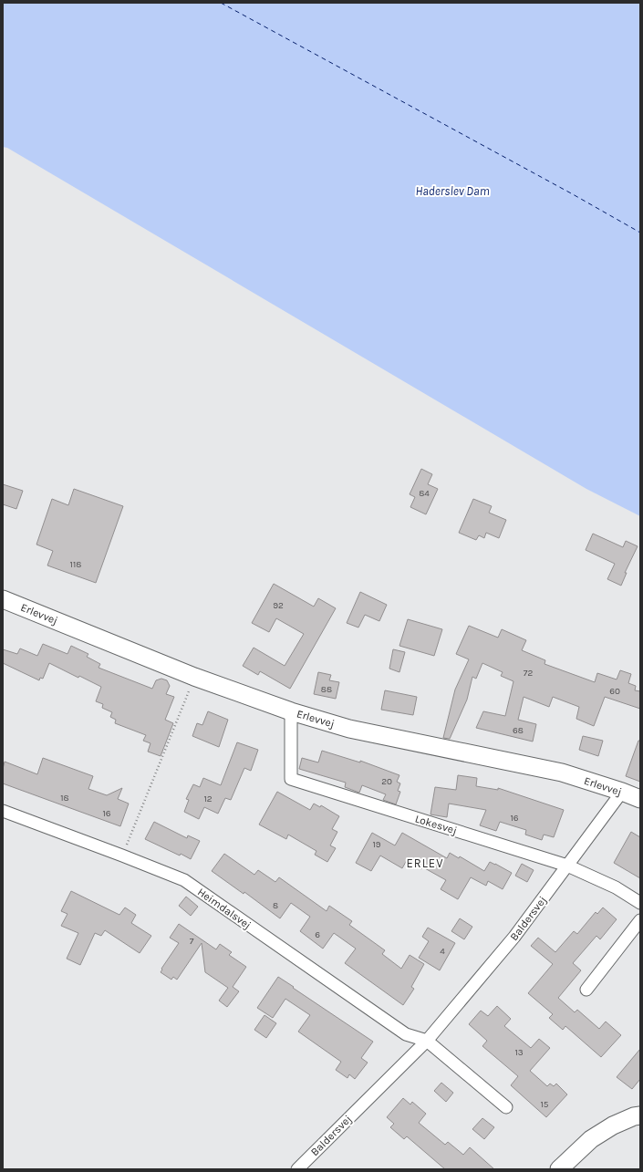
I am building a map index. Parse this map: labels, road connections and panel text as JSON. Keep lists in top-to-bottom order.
{
  "streets": {
    "street": [
      "Erlevvej",
      "Lokesvej",
      "Heimdalsvej",
      "Baldersvej"
    ]
  },
  "crossings": [
    ["Erlevvej", "Lokesvej"],
    ["Erlevvej", "Baldersvej"],
    ["Lokesvej", "Baldersvej"],
    ["Heimdalsvej", "Baldersvej"]
  ],
  "districts": ["ERLEV"],
  "water": ["Haderslev Dam"],
  "house_numbers": [
    "84",
    "118",
    "92",
    "72",
    "88",
    "60",
    "68",
    "20",
    "18",
    "12",
    "16",
    "16",
    "19",
    "8",
    "6",
    "7",
    "4",
    "13",
    "15"
  ]
}
